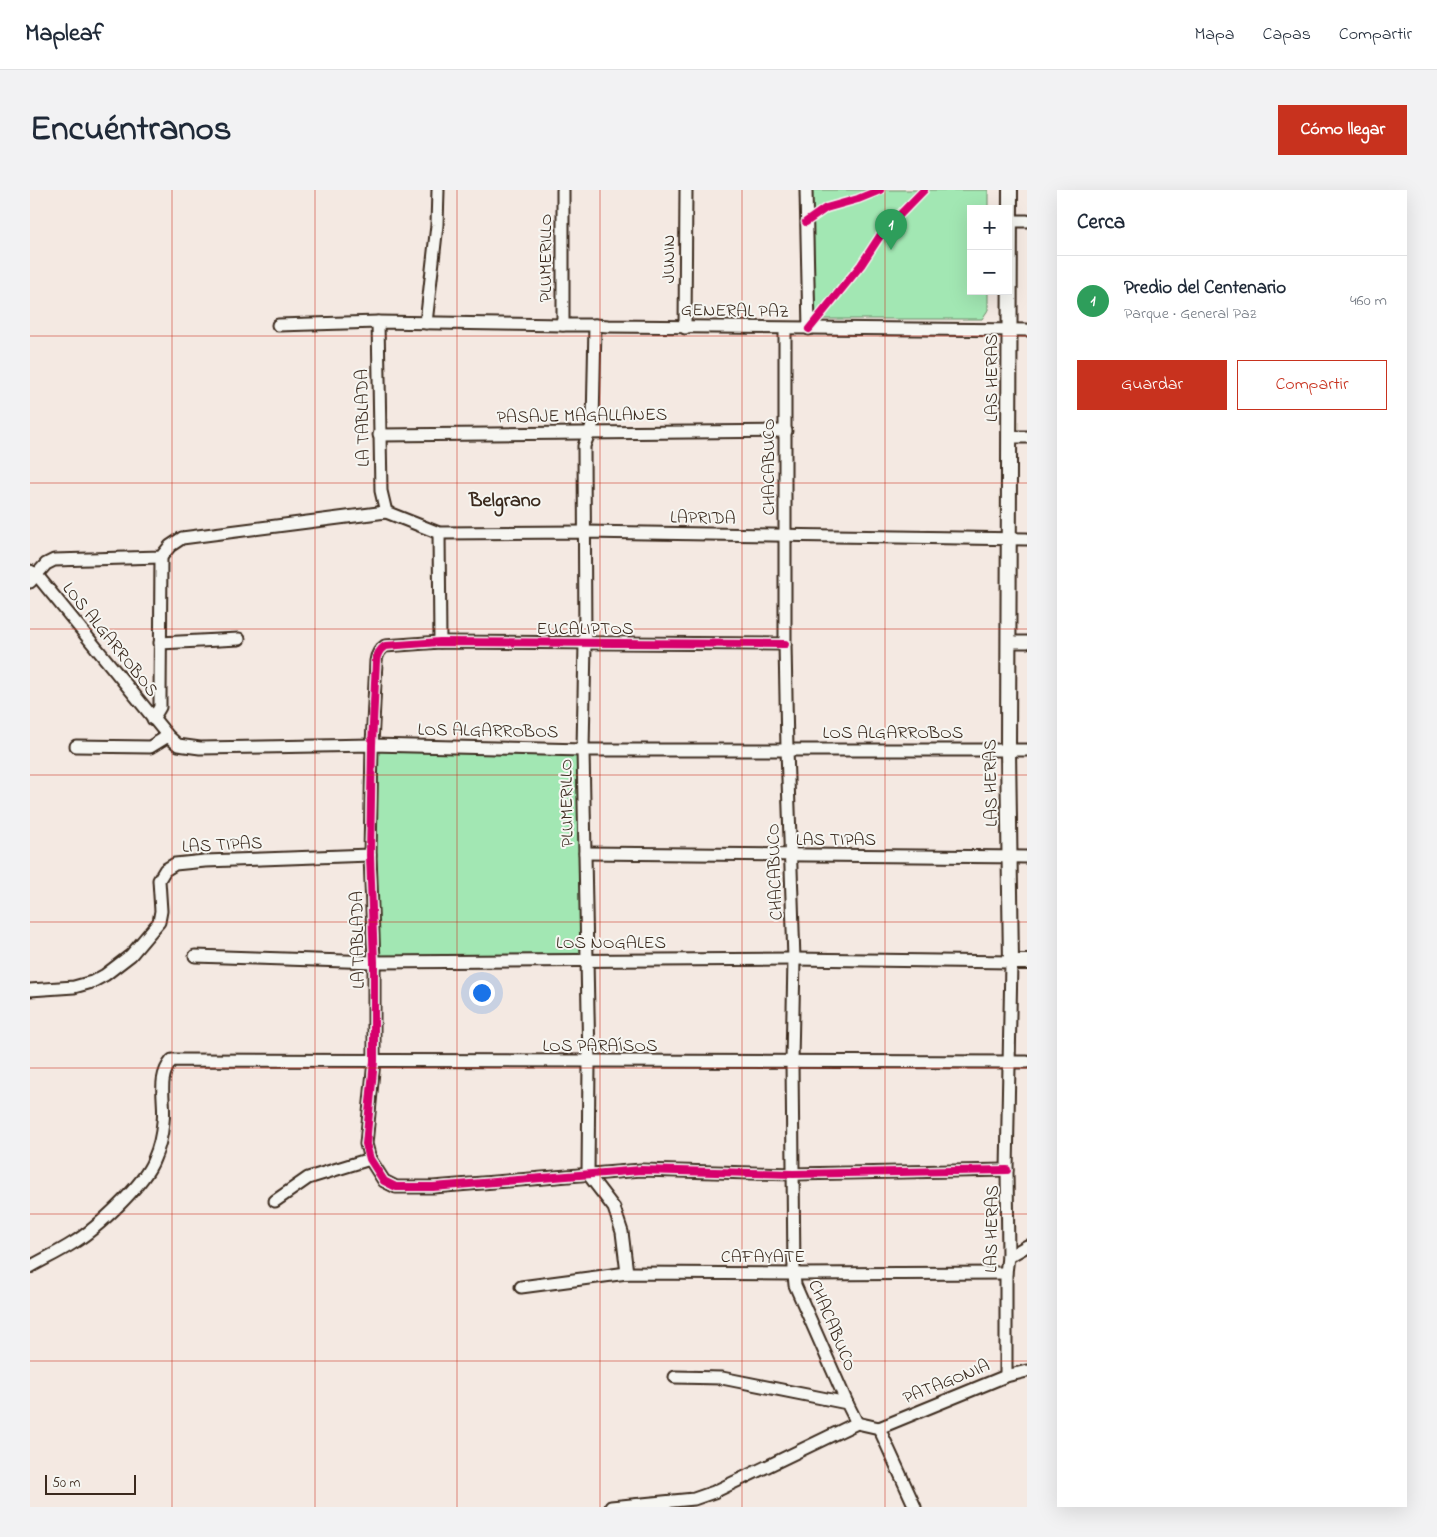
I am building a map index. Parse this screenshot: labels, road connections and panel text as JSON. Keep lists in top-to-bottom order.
{
  "streets": {
    "street": [
      "PLUMERILLO",
      "JUNIN",
      "GENERAL PAZ",
      "LAS HERAS",
      "PASAJE MAGALLANES",
      "LA TABLADA",
      "CHACABUCO",
      "LAPRIDA",
      "EUCALIPTOS",
      "LOS ALGARROBOS",
      "LAS TIPAS",
      "LOS NOGALES",
      "LOS PARAÍSOS",
      "CAFAYATE",
      "PATAGONIA"
    ]
  },
  "crossings": [
    ["PLUMERILLO", "GENERAL PAZ"],
    ["PLUMERILLO", "PASAJE MAGALLANES"],
    ["PLUMERILLO", "LA TABLADA"],
    ["PLUMERILLO", "LAPRIDA"],
    ["PLUMERILLO", "EUCALIPTOS"],
    ["PLUMERILLO", "LOS ALGARROBOS"],
    ["PLUMERILLO", "LAS TIPAS"],
    ["PLUMERILLO", "LOS NOGALES"],
    ["PLUMERILLO", "LOS PARAÍSOS"],
    ["JUNIN", "GENERAL PAZ"],
    ["GENERAL PAZ", "LAS HERAS"],
    ["GENERAL PAZ", "LA TABLADA"],
    ["GENERAL PAZ", "CHACABUCO"],
    ["LAS HERAS", "LA TABLADA"],
    ["LAS HERAS", "LAPRIDA"],
    ["LAS HERAS", "LOS ALGARROBOS"],
    ["LAS HERAS", "LAS TIPAS"],
    ["LAS HERAS", "LOS NOGALES"],
    ["LAS HERAS", "LOS PARAÍSOS"],
    ["LAS HERAS", "CAFAYATE"],
    ["LAS HERAS", "PATAGONIA"],
    ["PASAJE MAGALLANES", "LA TABLADA"],
    ["PASAJE MAGALLANES", "CHACABUCO"],
    ["LA TABLADA", "CHACABUCO"],
    ["LA TABLADA", "EUCALIPTOS"],
    ["LA TABLADA", "LOS ALGARROBOS"],
    ["LA TABLADA", "LAS TIPAS"],
    ["LA TABLADA", "LOS NOGALES"],
    ["LA TABLADA", "LOS PARAÍSOS"],
    ["CHACABUCO", "LAPRIDA"],
    ["CHACABUCO", "EUCALIPTOS"],
    ["CHACABUCO", "LOS ALGARROBOS"],
    ["CHACABUCO", "LAS TIPAS"],
    ["CHACABUCO", "LOS NOGALES"],
    ["CHACABUCO", "LOS PARAÍSOS"],
    ["CHACABUCO", "CAFAYATE"]
  ],
  "districts": ["Belgrano"],
  "scale_bar": "50 m",
  "page": {
    "header": "Mapleaf",
    "nav": ["Mapa", "Capas", "Compartir"],
    "title": "Encuéntranos",
    "buttons": [
      "Cómo llegar",
      ["Guardar", "Compartir"]
    ],
    "heading": "Cerca",
    "map_buttons": ["+", "−"],
    "pins": "1",
    "list": [
      {
        "mark": "1",
        "name": "Predio del Centenario",
        "note": "Parque · General Paz",
        "value": "460 m"
      }
    ],
    "scale": "50 m"
  }
}
